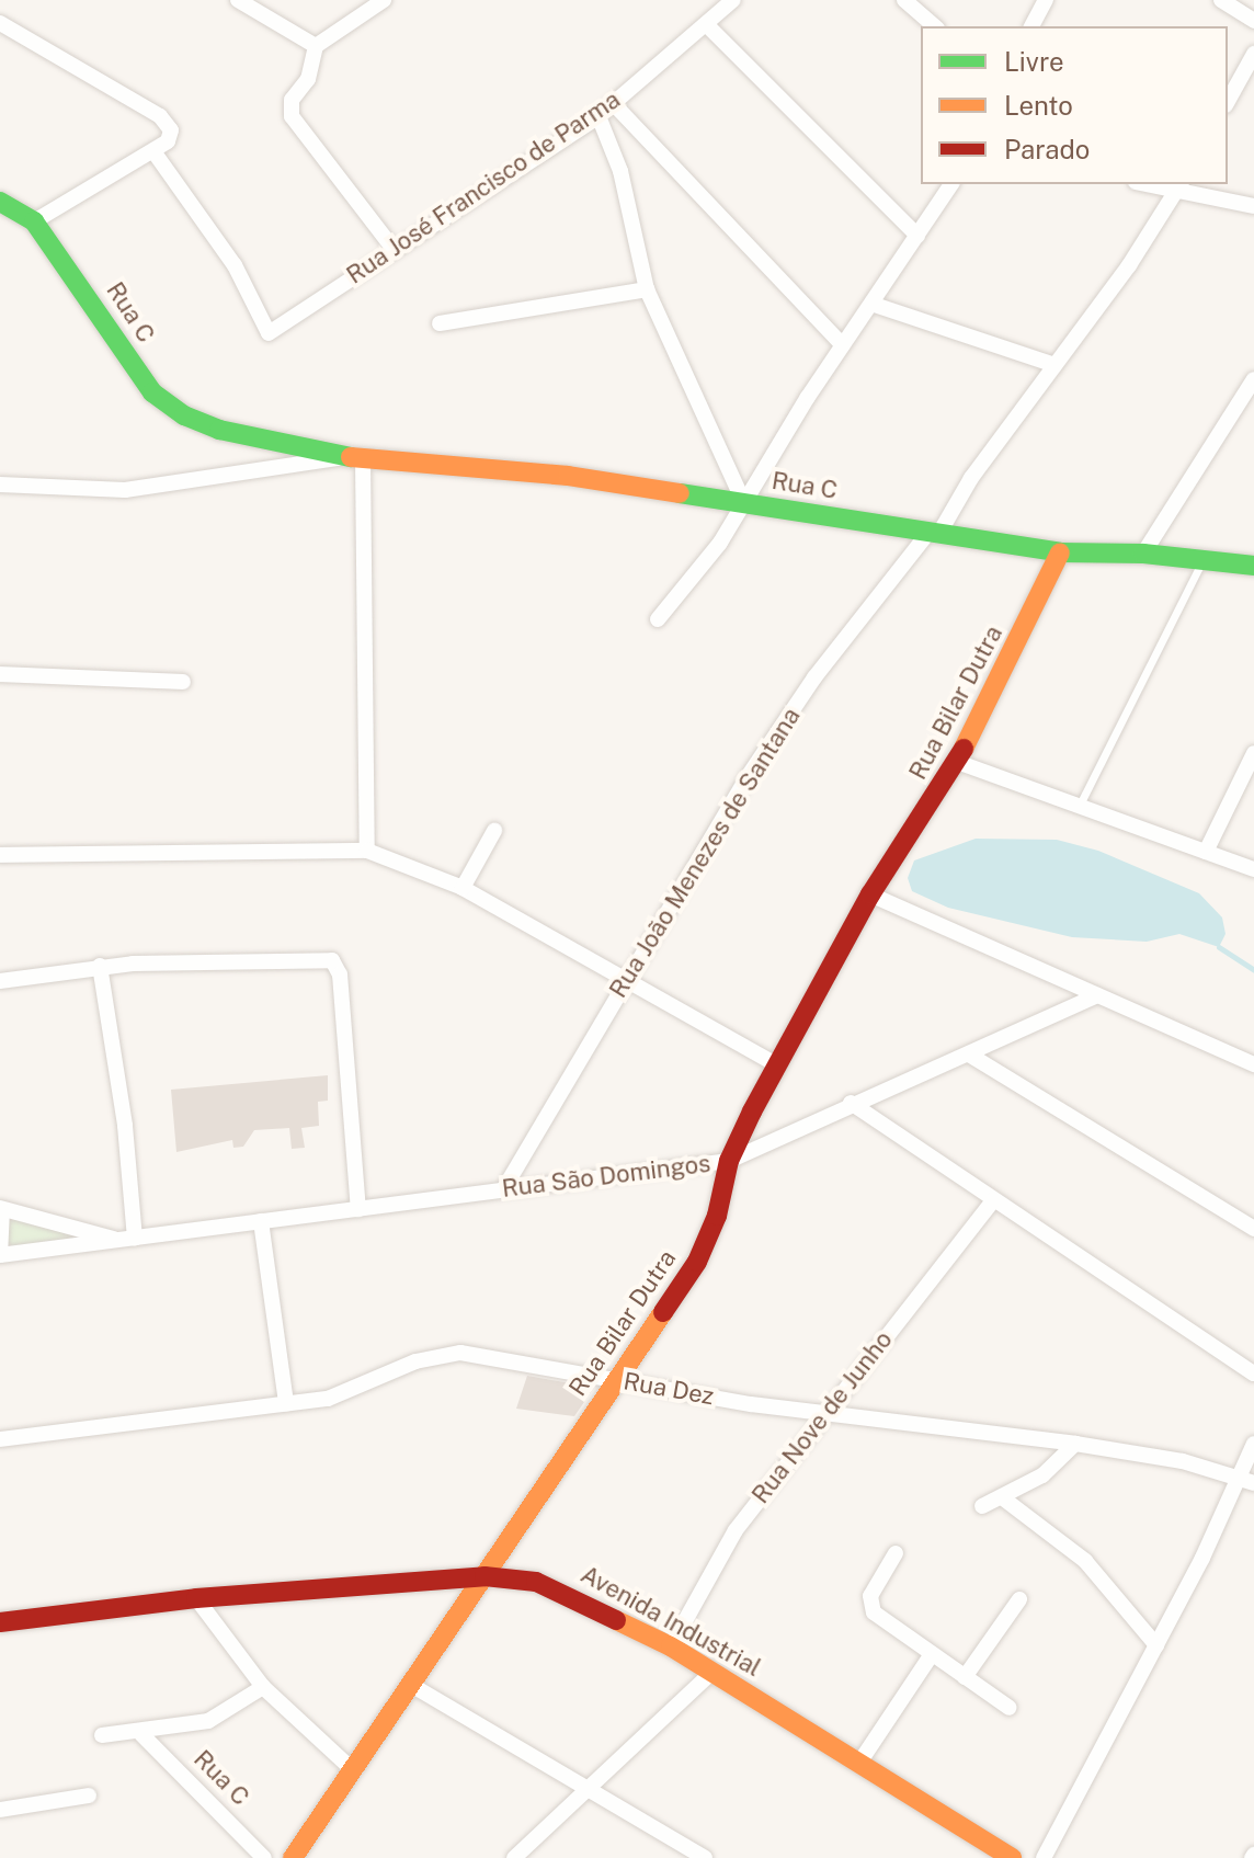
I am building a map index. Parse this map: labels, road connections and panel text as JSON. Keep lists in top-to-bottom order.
{
  "streets": {
    "street": [
      "Rua José Francisco de Parma",
      "Rua C",
      "Rua Bilar Dutra",
      "Rua João Menezes de Santana",
      "Rua São Domingos",
      "Rua Dez",
      "Rua Nove de Junho",
      "Avenida Industrial"
    ]
  },
  "crossings": [
    ["Rua C", "Rua Bilar Dutra"],
    ["Rua C", "Rua João Menezes de Santana"],
    ["Rua Bilar Dutra", "Rua São Domingos"],
    ["Rua Bilar Dutra", "Rua Dez"],
    ["Rua Bilar Dutra", "Avenida Industrial"],
    ["Rua João Menezes de Santana", "Rua São Domingos"],
    ["Rua Dez", "Rua Nove de Junho"],
    ["Rua Nove de Junho", "Avenida Industrial"]
  ],
  "legend": ["Livre", "Lento", "Parado"]
}
